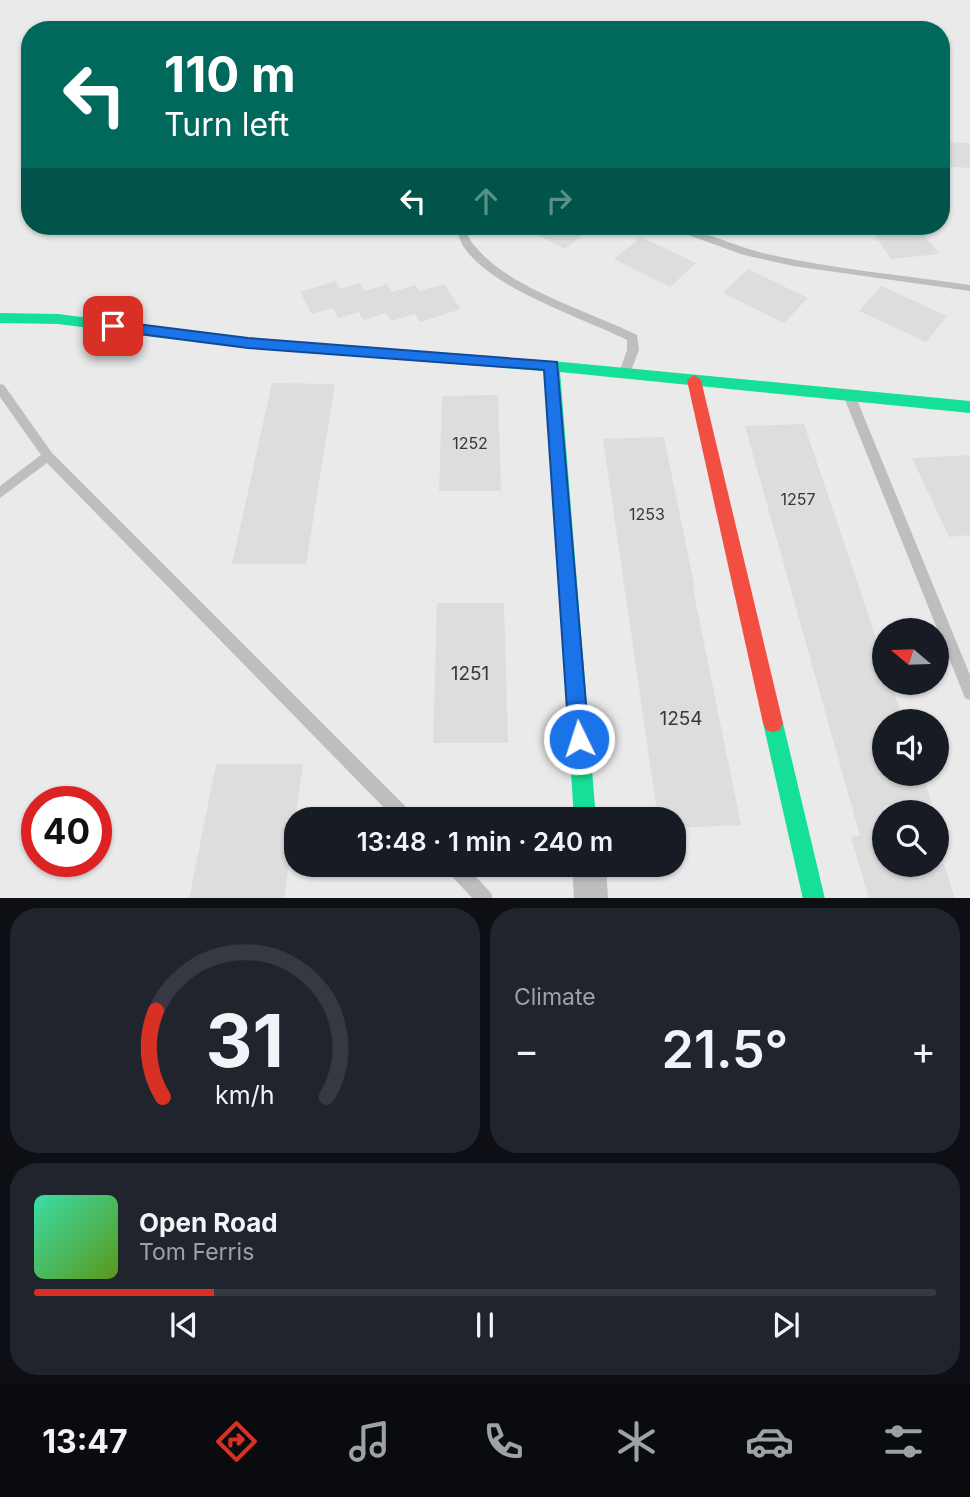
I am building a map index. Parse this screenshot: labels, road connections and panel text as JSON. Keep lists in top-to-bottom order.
{
  "house_numbers": [
    "1252",
    "1257",
    "1253",
    "1251",
    "1254"
  ],
  "north": "left",
  "page": {
    "turn": ["110 m", "Turn left"],
    "limit": "40",
    "trip": "13:48 · 1 min · 240 m",
    "tile": "Climate",
    "heat": ["−", "21.5°", "+"],
    "song": ["Open Road", "Tom Ferris"],
    "tabs": "13:47",
    "gauge": ["31", "km/h"]
  }
}
